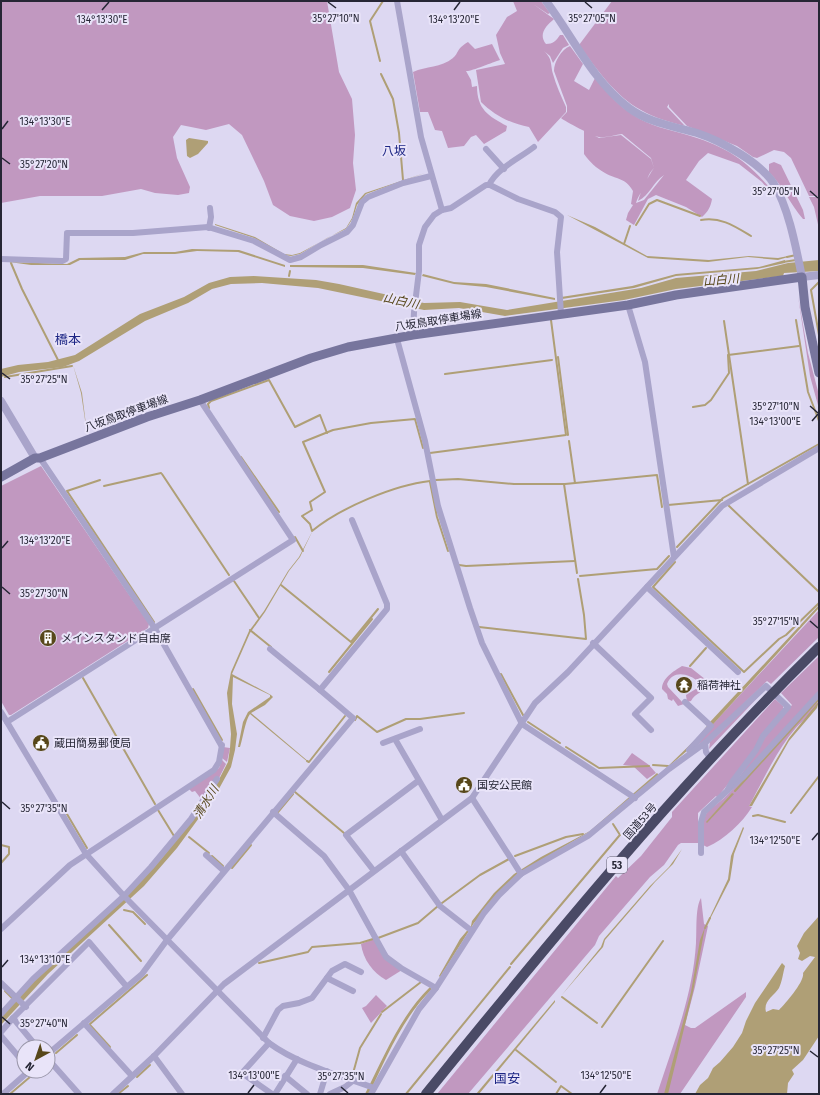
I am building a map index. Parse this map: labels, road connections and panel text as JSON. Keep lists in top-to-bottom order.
{
  "streets": {
    "highway": ["国道53号", "53"],
    "main road": ["八坂鳥取停車場線"]
  },
  "districts": ["八坂", "橋本", "国安"],
  "water": ["山白川", "清水川"],
  "places": {
    "building": ["メインスタンド自由席"],
    "temple": ["稲荷神社"],
    "public building": ["蔵田簡易郵便局", "国安公民館"]
  },
  "north": "bottom left",
  "coordinates": [
    "35°27'10\"N",
    "35°27'05\"N",
    "134°13'30\"E",
    "134°13'20\"E",
    "35°27'20\"N",
    "35°27'25\"N",
    "134°13'00\"E",
    "35°27'30\"N",
    "35°27'15\"N",
    "35°27'35\"N",
    "134°12'50\"E",
    "134°13'10\"E",
    "35°27'40\"N"
  ]
}
